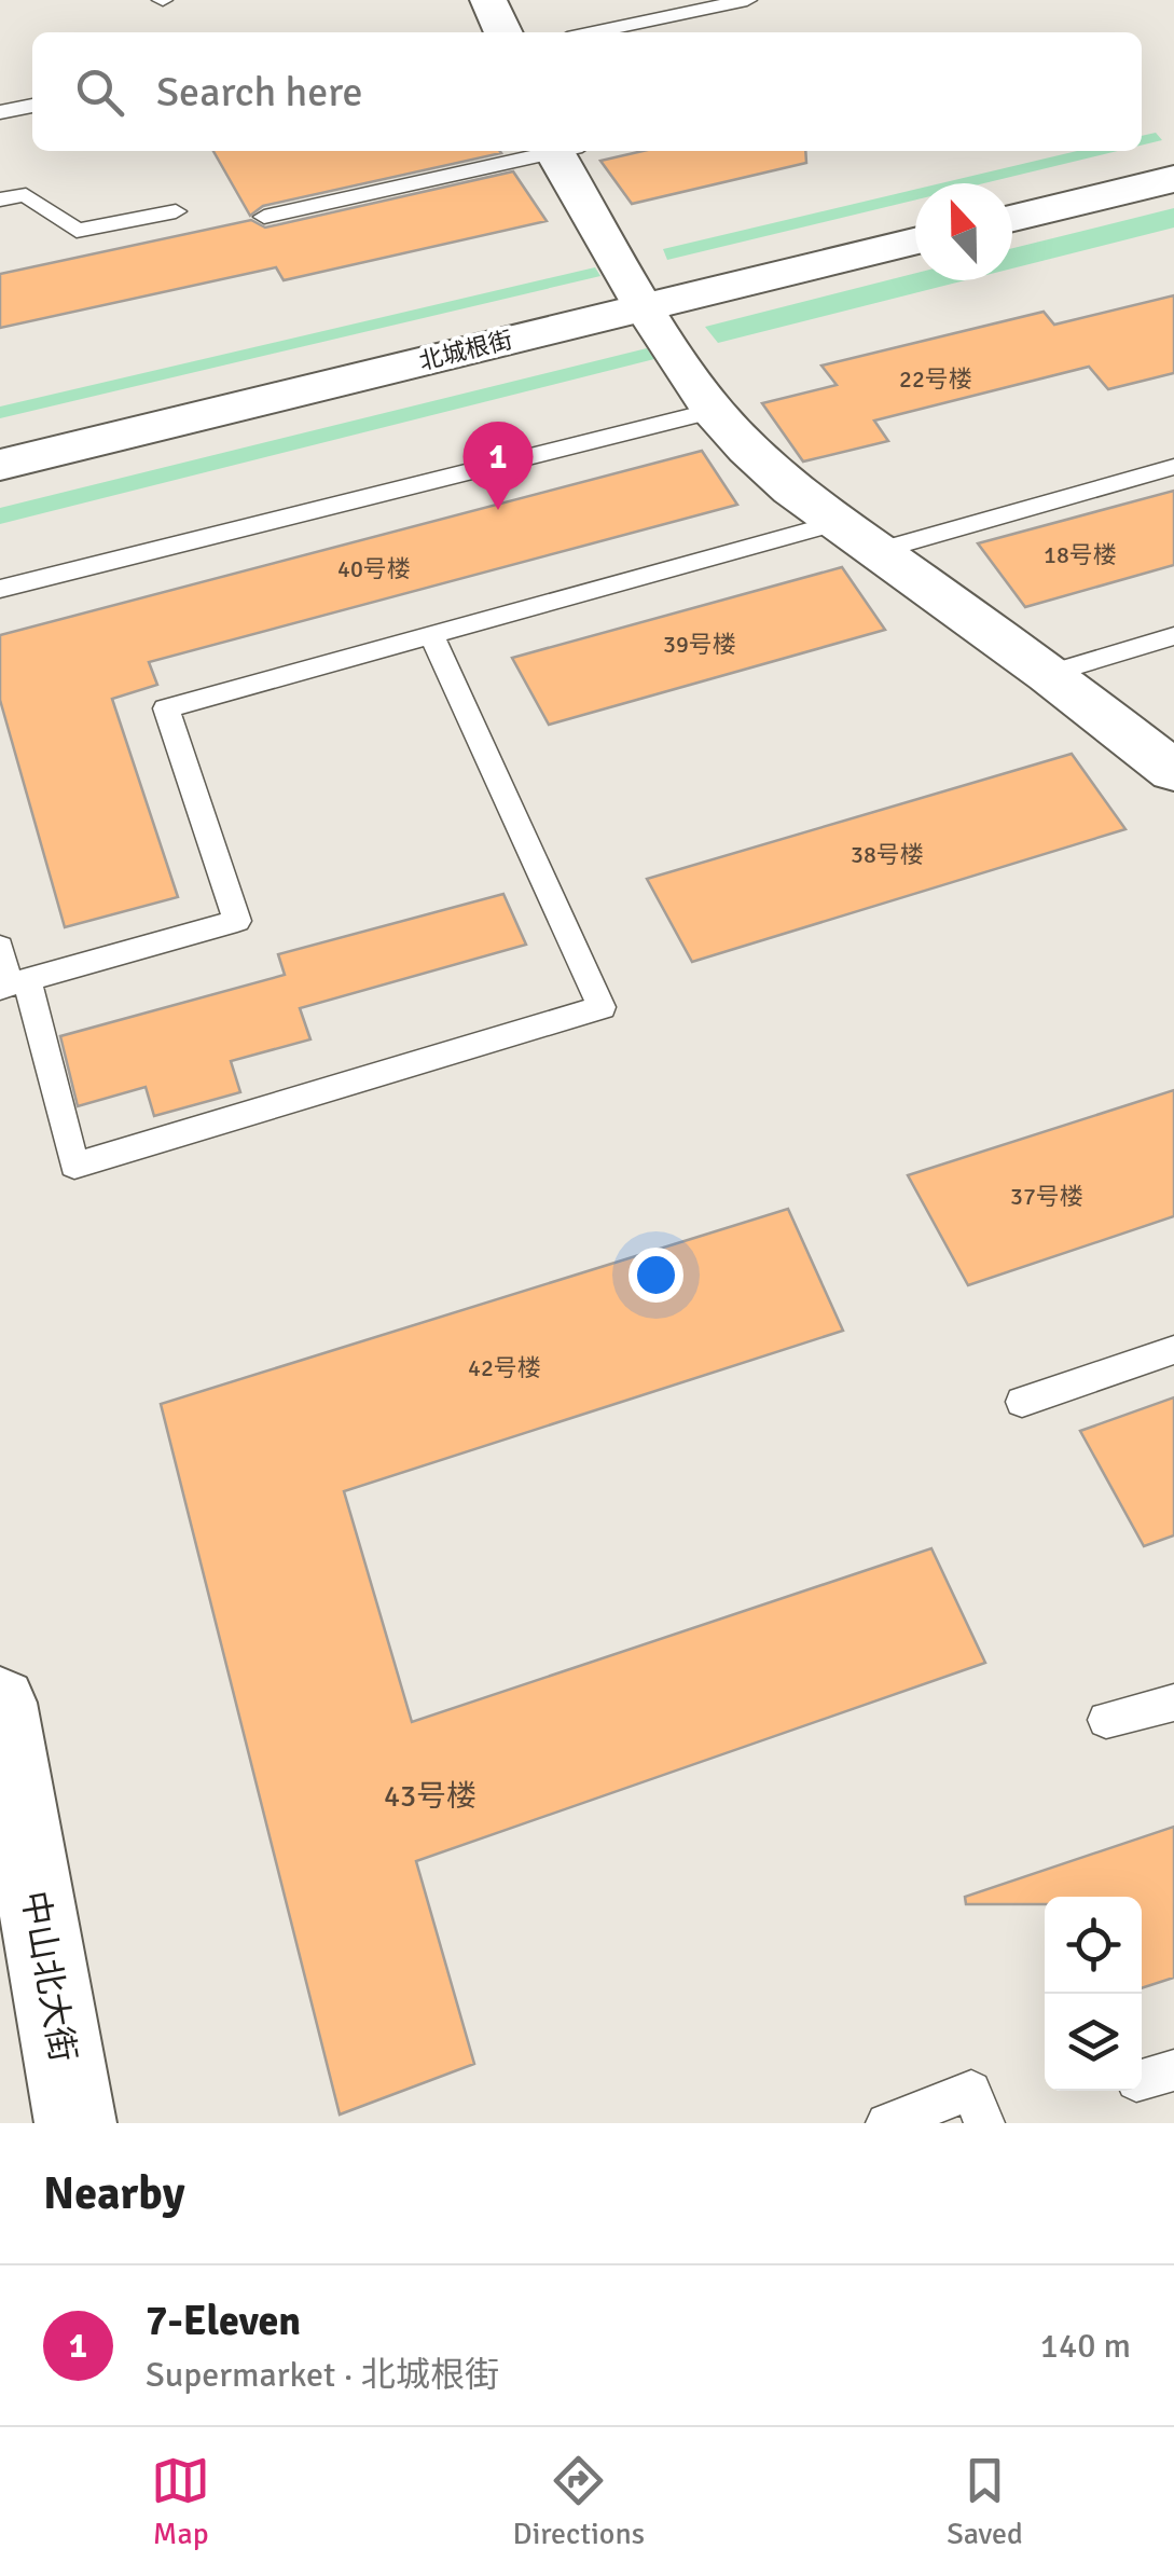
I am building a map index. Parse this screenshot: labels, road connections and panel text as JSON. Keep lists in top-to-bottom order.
{
  "streets": {
    "street": ["北城根街", "中山北大街"]
  },
  "house_numbers": [
    "22号楼",
    "18号楼",
    "40号楼",
    "39号楼",
    "38号楼",
    "37号楼",
    "42号楼",
    "43号楼"
  ],
  "north": "top",
  "page": {
    "search": "Search here",
    "pins": "1",
    "heading": "Nearby",
    "list": [
      {
        "mark": "1",
        "name": "7-Eleven",
        "note": "Supermarket · 北城根街",
        "value": "140 m"
      }
    ],
    "nav": ["Map", "Directions", "Saved"]
  }
}
